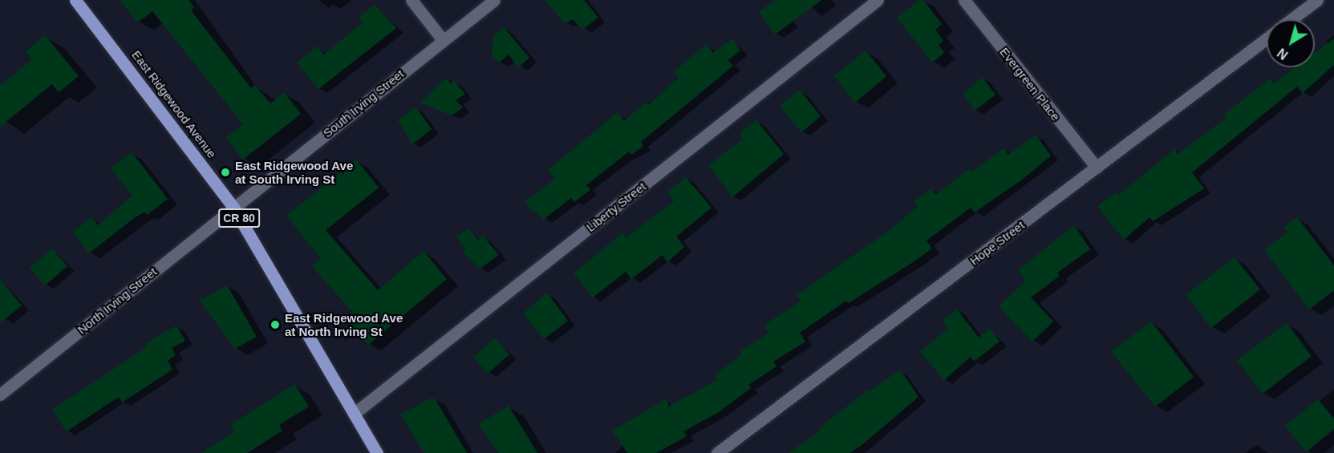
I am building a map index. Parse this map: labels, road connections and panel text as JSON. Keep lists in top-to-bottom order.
{
  "streets": {
    "main road": ["East Ridgewood Avenue", "CR 80"],
    "street": [
      "Evergreen Place",
      "South Irving Street",
      "Liberty Street",
      "Hope Street",
      "North Irving Street"
    ]
  },
  "crossings": [
    ["Evergreen Place", "Hope Street"],
    ["South Irving Street", "East Ridgewood Avenue"],
    ["South Irving Street", "North Irving Street"],
    ["East Ridgewood Avenue", "Liberty Street"],
    ["East Ridgewood Avenue", "North Irving Street"]
  ],
  "places": ["East Ridgewood Ave at South Irving St", "East Ridgewood Ave at North Irving St"],
  "north": "bottom left"
}
